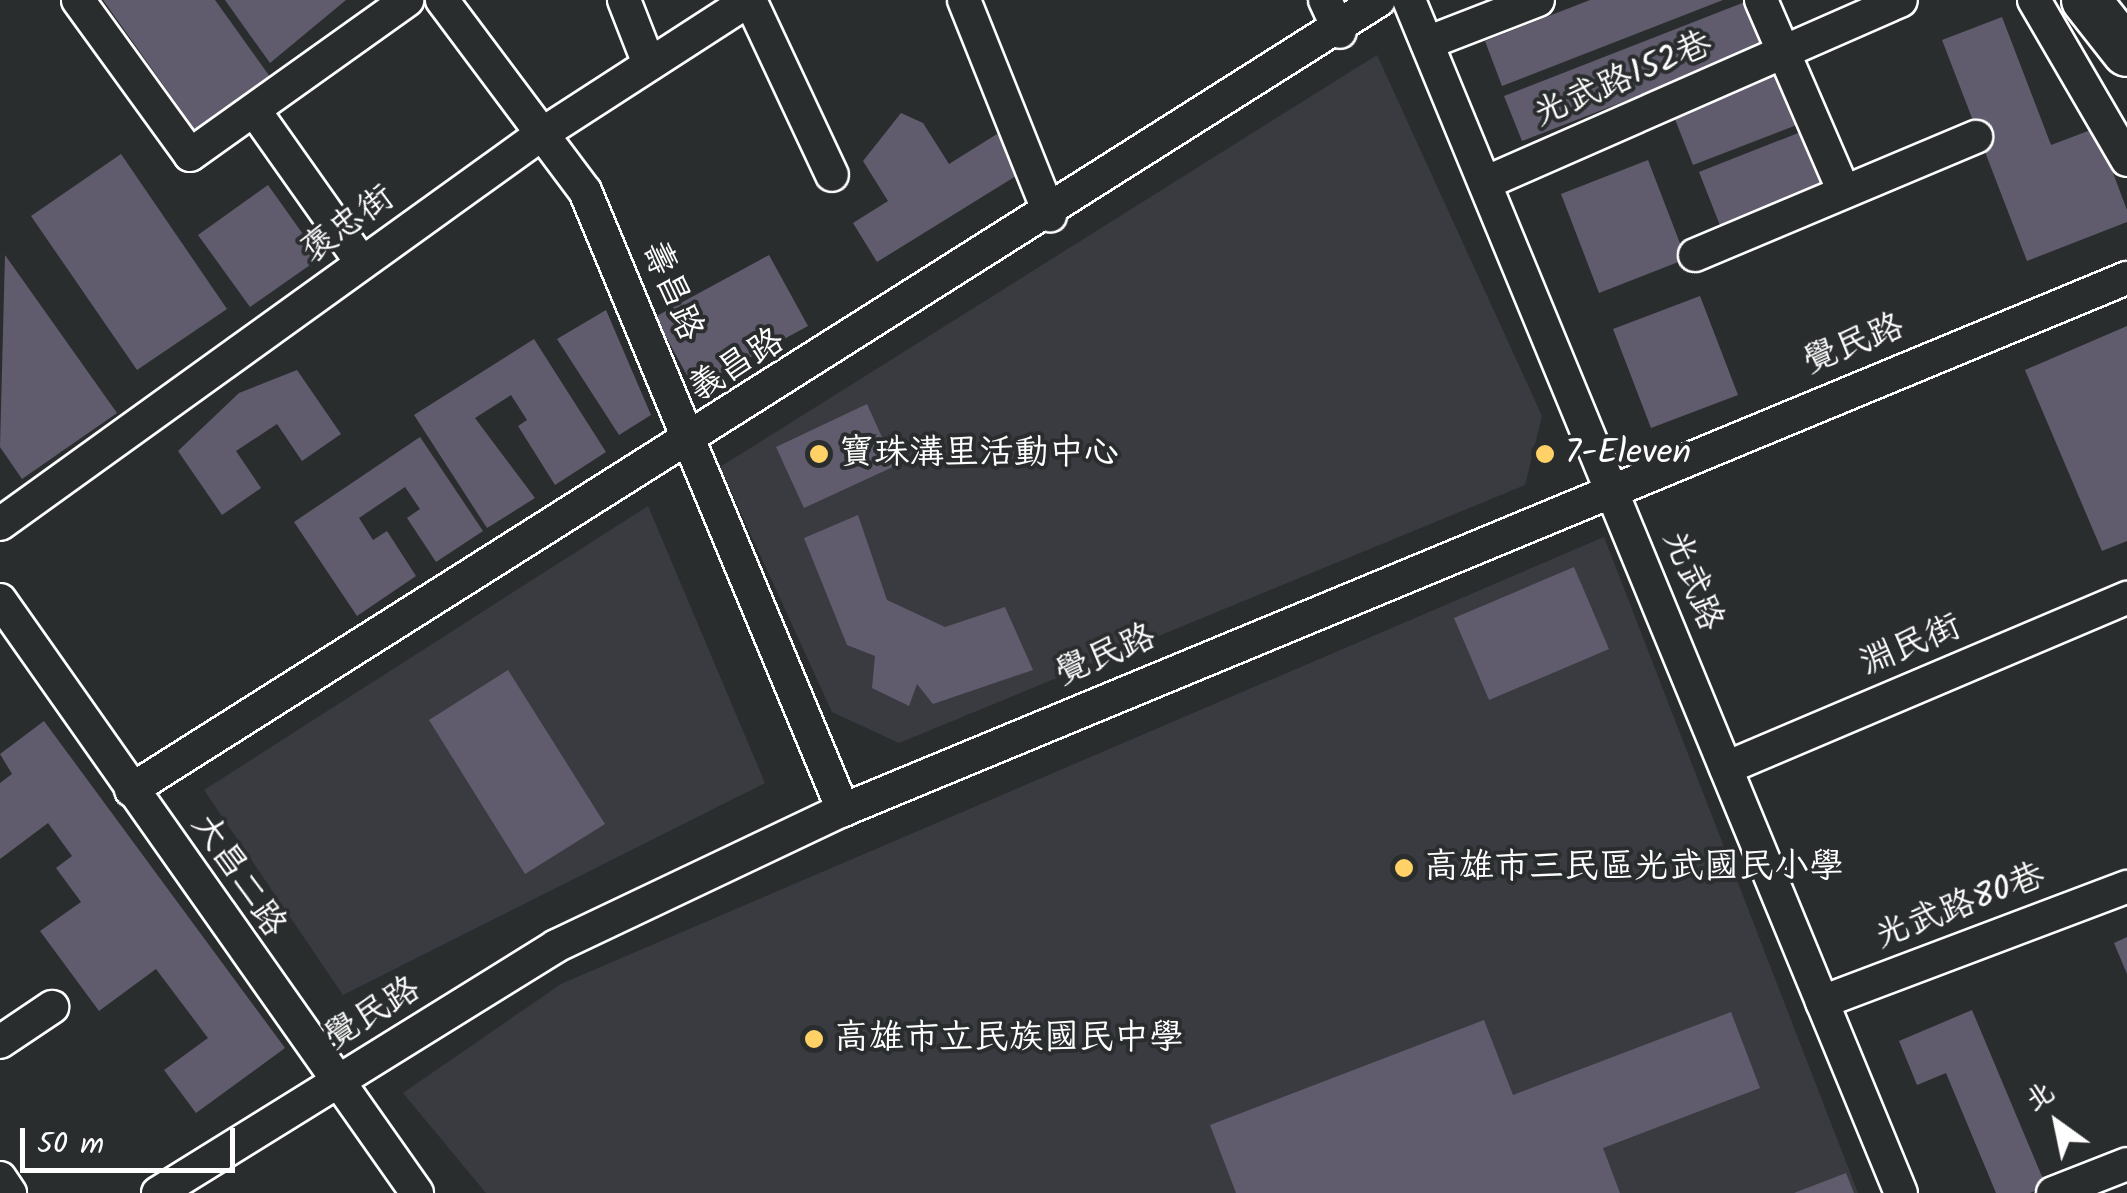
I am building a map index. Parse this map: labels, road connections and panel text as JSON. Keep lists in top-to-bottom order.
{
  "streets": {
    "street": [
      "光武路152巷",
      "褒忠街",
      "壽昌路",
      "覺民路",
      "義昌路",
      "光武路",
      "淵民街",
      "大昌二路",
      "光武路80巷"
    ]
  },
  "crossings": [
    ["光武路152巷", "光武路"],
    ["褒忠街", "壽昌路"],
    ["壽昌路", "覺民路"],
    ["壽昌路", "義昌路"],
    ["覺民路", "光武路"],
    ["覺民路", "大昌二路"],
    ["義昌路", "大昌二路"],
    ["光武路", "淵民街"],
    ["光武路", "光武路80巷"]
  ],
  "places": [
    "寶珠溝里活動中心",
    "7-Eleven",
    "高雄市三民區光武國民小學",
    "高雄市立民族國民中學"
  ],
  "scale_bar": "50 m",
  "north": "top left"
}
